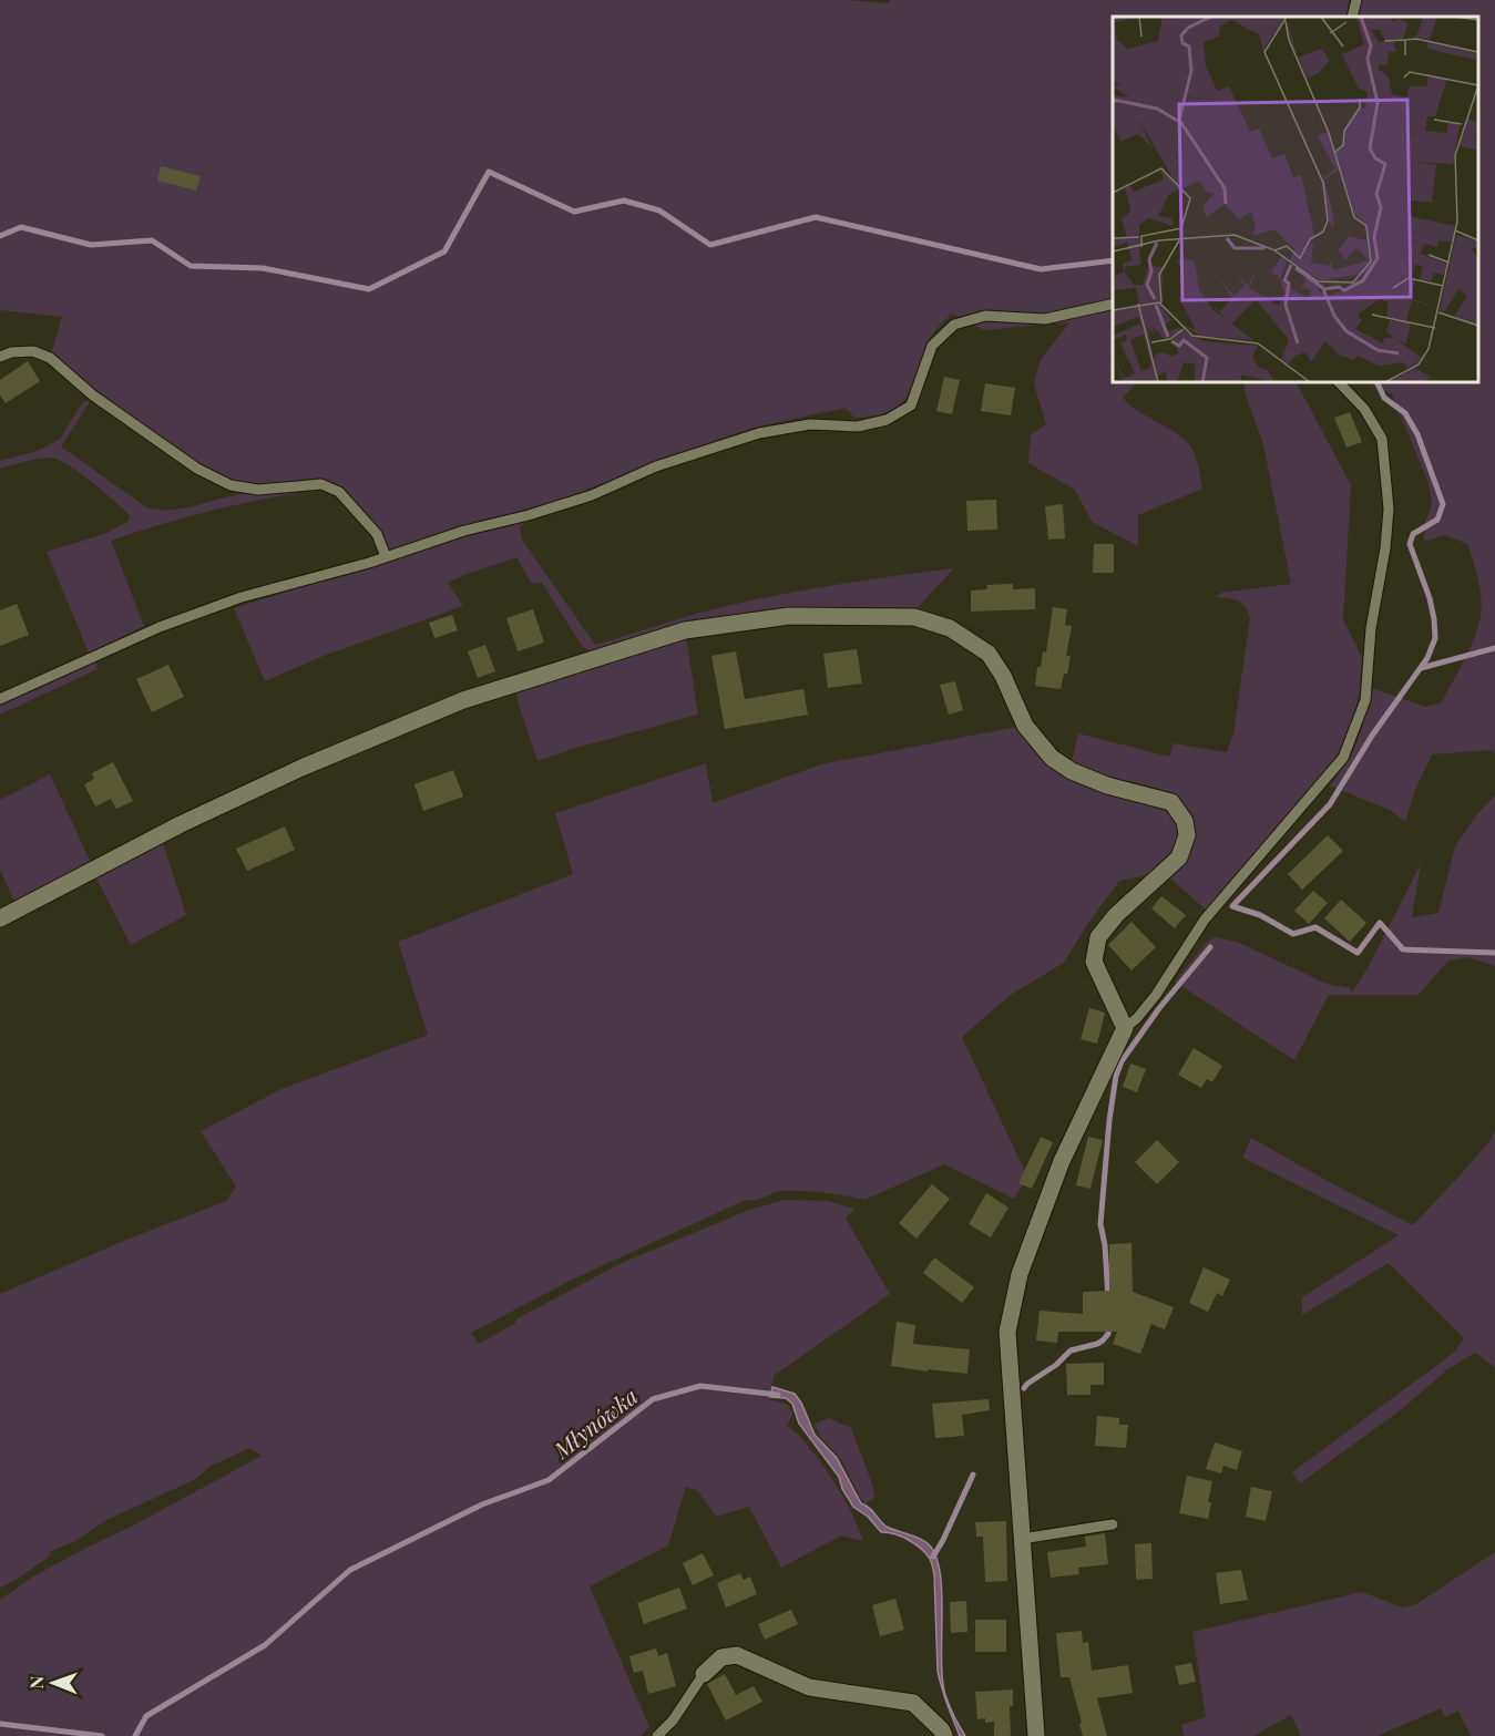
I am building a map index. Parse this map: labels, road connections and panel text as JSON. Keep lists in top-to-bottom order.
{
  "water": ["Młynówka"],
  "north": "left"
}
